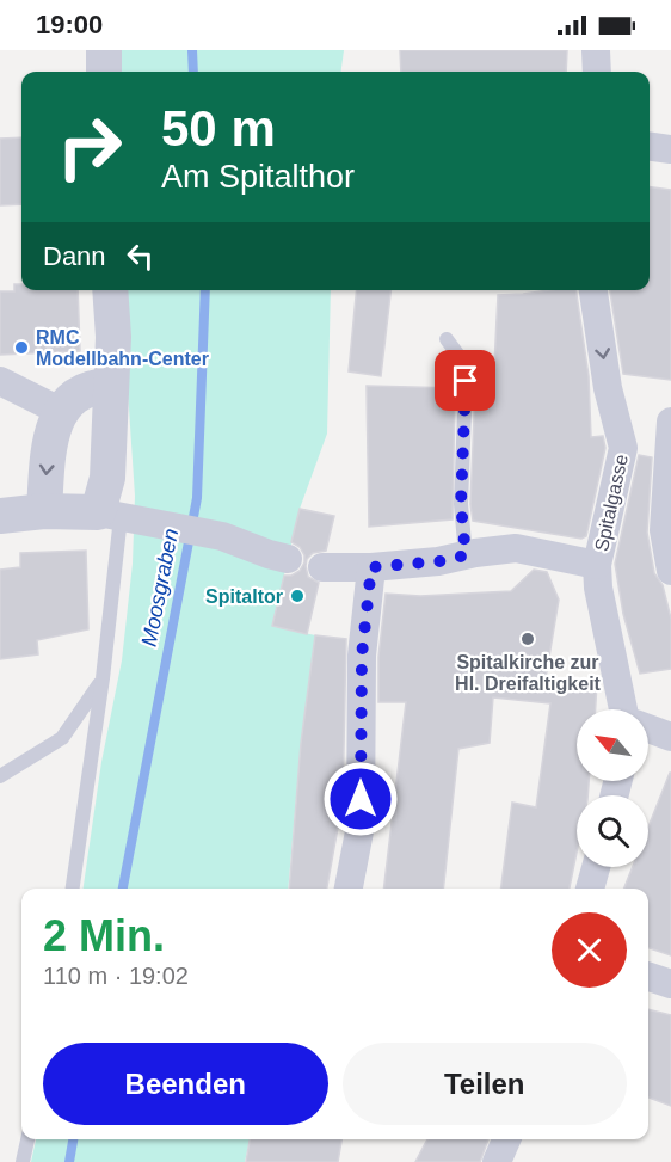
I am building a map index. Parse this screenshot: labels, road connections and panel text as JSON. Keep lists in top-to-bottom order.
{
  "streets": {
    "street": ["Spitalgasse"]
  },
  "water": ["Moosgraben"],
  "places": ["RMC Modellbahn-Center", "Spitaltor", "Spitalkirche zur Hl. Dreifaltigkeit"],
  "north": "top left",
  "page": {
    "status": "19:00",
    "turn": ["50 m", "Am Spitalthor"],
    "then": "Dann",
    "heading": ["2 Min.", "110 m · 19:02"],
    "buttons": ["Beenden", "Teilen"]
  }
}
